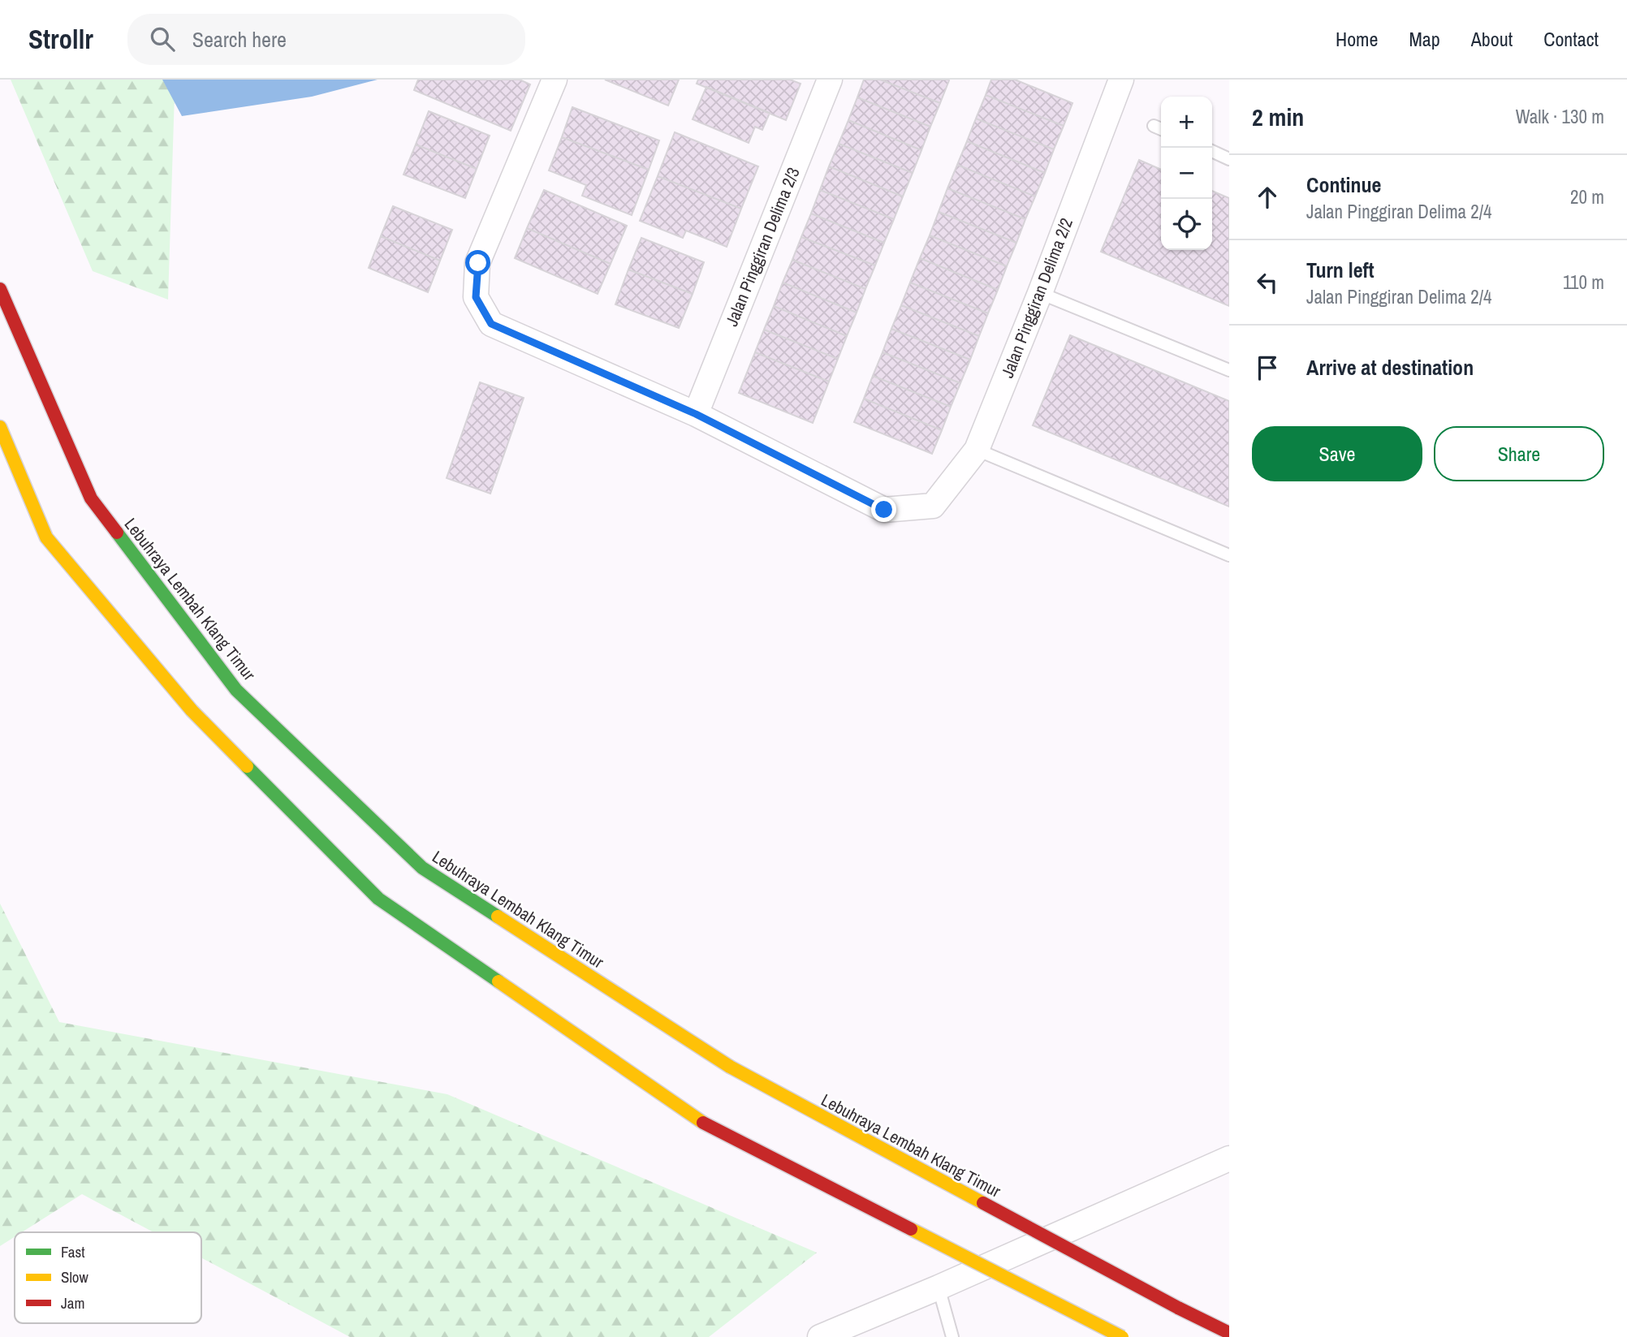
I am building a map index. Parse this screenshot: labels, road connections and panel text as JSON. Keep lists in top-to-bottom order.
{
  "streets": {
    "highway": ["Lebuhraya Lembah Klang Timur"],
    "street": ["Jalan Pinggiran Delima 2/3", "Jalan Pinggiran Delima 2/2"]
  },
  "crossings": [
    ["Jalan Pinggiran Delima 2/3", "Jalan Pinggiran Delima 2/2"]
  ],
  "legend": ["Fast", "Slow", "Jam"],
  "page": {
    "header": "Strollr",
    "search": "Search here",
    "nav": [
      "Home",
      "Map",
      "About",
      "Contact"
    ],
    "heading": ["2 min", "Walk · 130 m"],
    "map_buttons": ["+", "−"],
    "list": [
      ["Continue", "Jalan Pinggiran Delima 2/4", "20 m"],
      ["Turn left", "Jalan Pinggiran Delima 2/4", "110 m"],
      "Arrive at destination"
    ],
    "buttons": ["Save", "Share"]
  }
}
